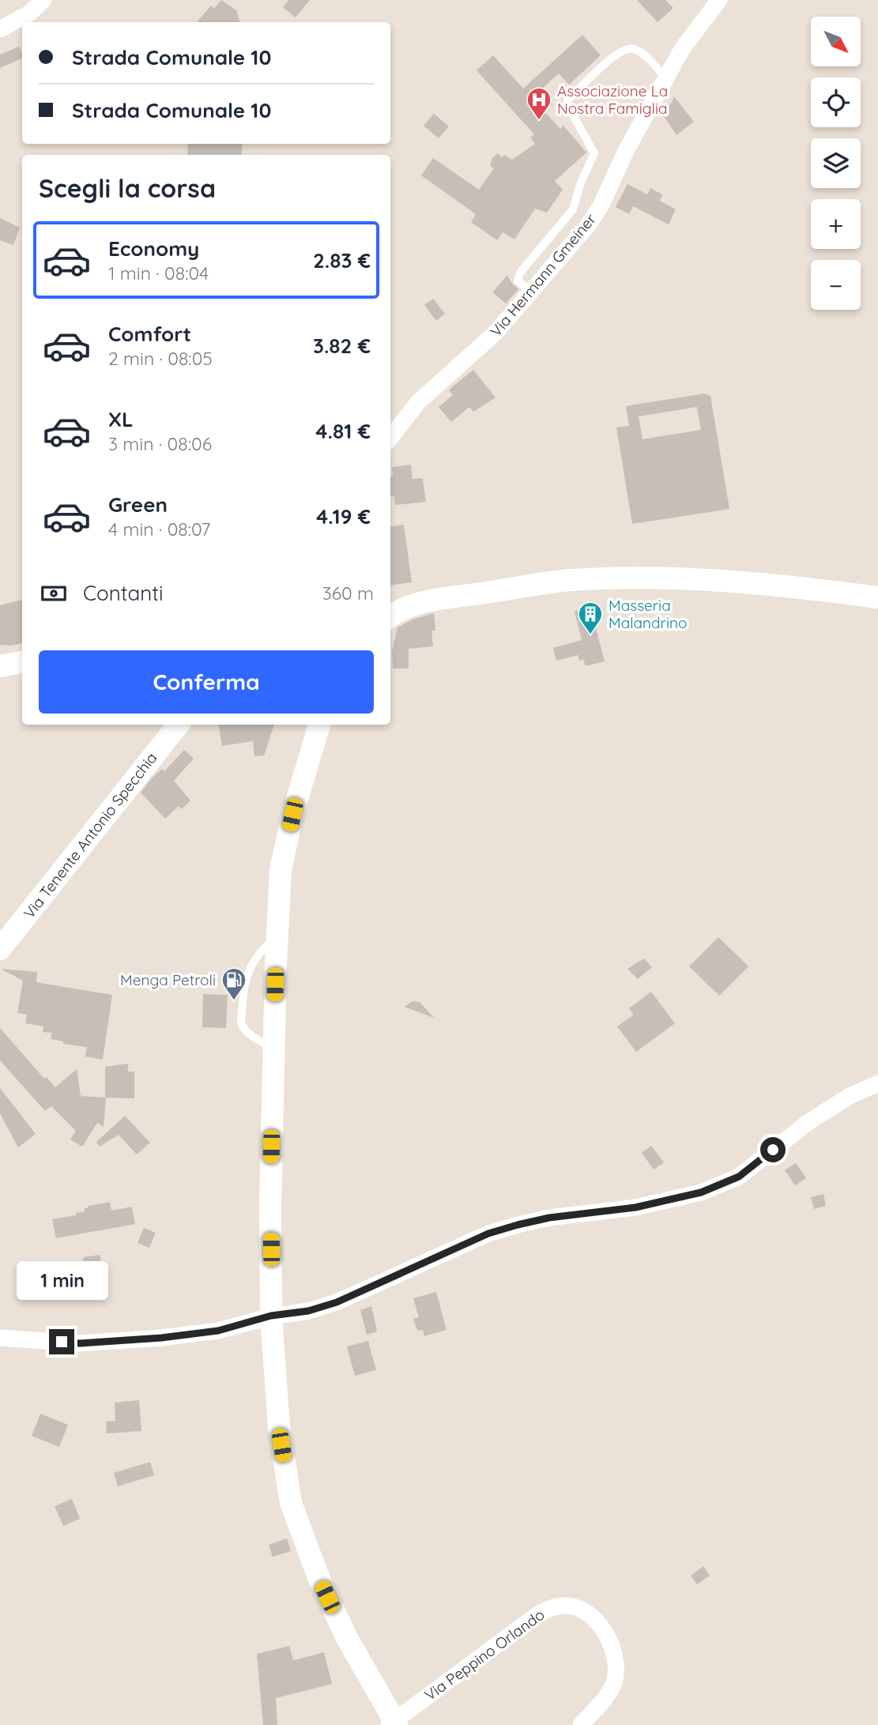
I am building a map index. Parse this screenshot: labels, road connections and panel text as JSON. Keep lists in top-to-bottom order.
{
  "streets": {
    "main road": ["Via Tenente Antonio Specchia"],
    "street": ["Via Hermann Gmeiner", "Via Peppino Orlando"]
  },
  "places": {
    "hospital": ["Associazione La Nostra Famiglia"],
    "building": ["Masseria Malandrino"],
    "fuel station": ["Menga Petroli"]
  },
  "north": "bottom right",
  "page": {
    "map_buttons": ["+", "−"],
    "banner": ["Strada Comunale 10", "Strada Comunale 10"],
    "heading": "Scegli la corsa",
    "list": [
      {
        "name": "Economy",
        "note": "1 min · 08:04",
        "value": "2.83 €"
      },
      {
        "name": "Comfort",
        "note": "2 min · 08:05",
        "value": "3.82 €"
      },
      {
        "name": "XL",
        "note": "3 min · 08:06",
        "value": "4.81 €"
      },
      {
        "name": "Green",
        "note": "4 min · 08:07",
        "value": "4.19 €"
      }
    ],
    "pay": ["Contanti", "360 m"],
    "buttons": "Conferma",
    "bubble": "1 min"
  }
}
